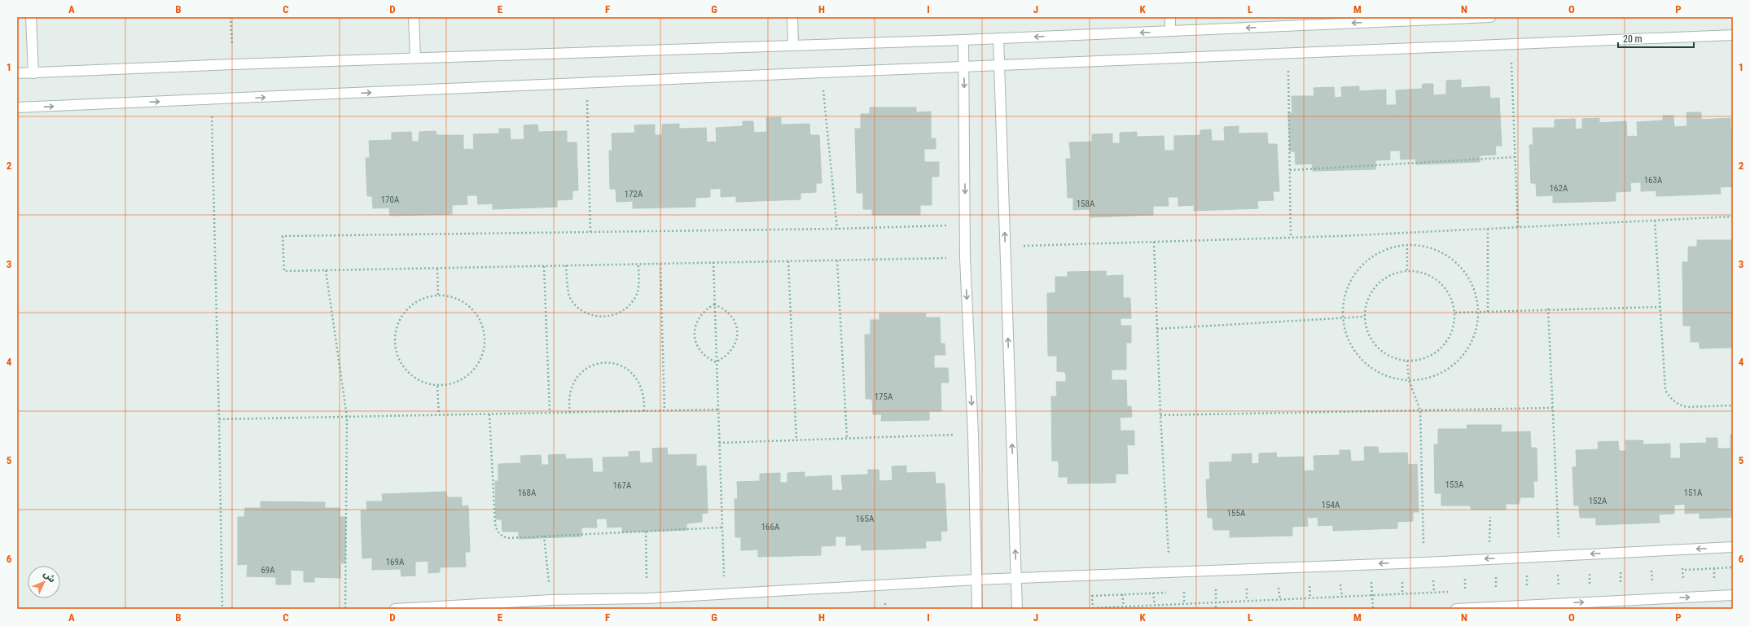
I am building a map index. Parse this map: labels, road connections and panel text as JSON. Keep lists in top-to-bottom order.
{
  "house_numbers": [
    "163A",
    "162A",
    "172A",
    "170A",
    "158A",
    "175A",
    "153A",
    "167A",
    "168A",
    "151A",
    "152A",
    "154A",
    "155A",
    "165A",
    "166A",
    "169A",
    "69A"
  ],
  "scale_bar": "20 m",
  "north": "top right",
  "grid": {
    "columns": [
      "A",
      "B",
      "C",
      "D",
      "E",
      "F",
      "G",
      "H",
      "I",
      "J",
      "K",
      "L",
      "M",
      "N",
      "O",
      "P"
    ],
    "rows": [
      "1",
      "2",
      "3",
      "4",
      "5",
      "6"
    ]
  }
}
